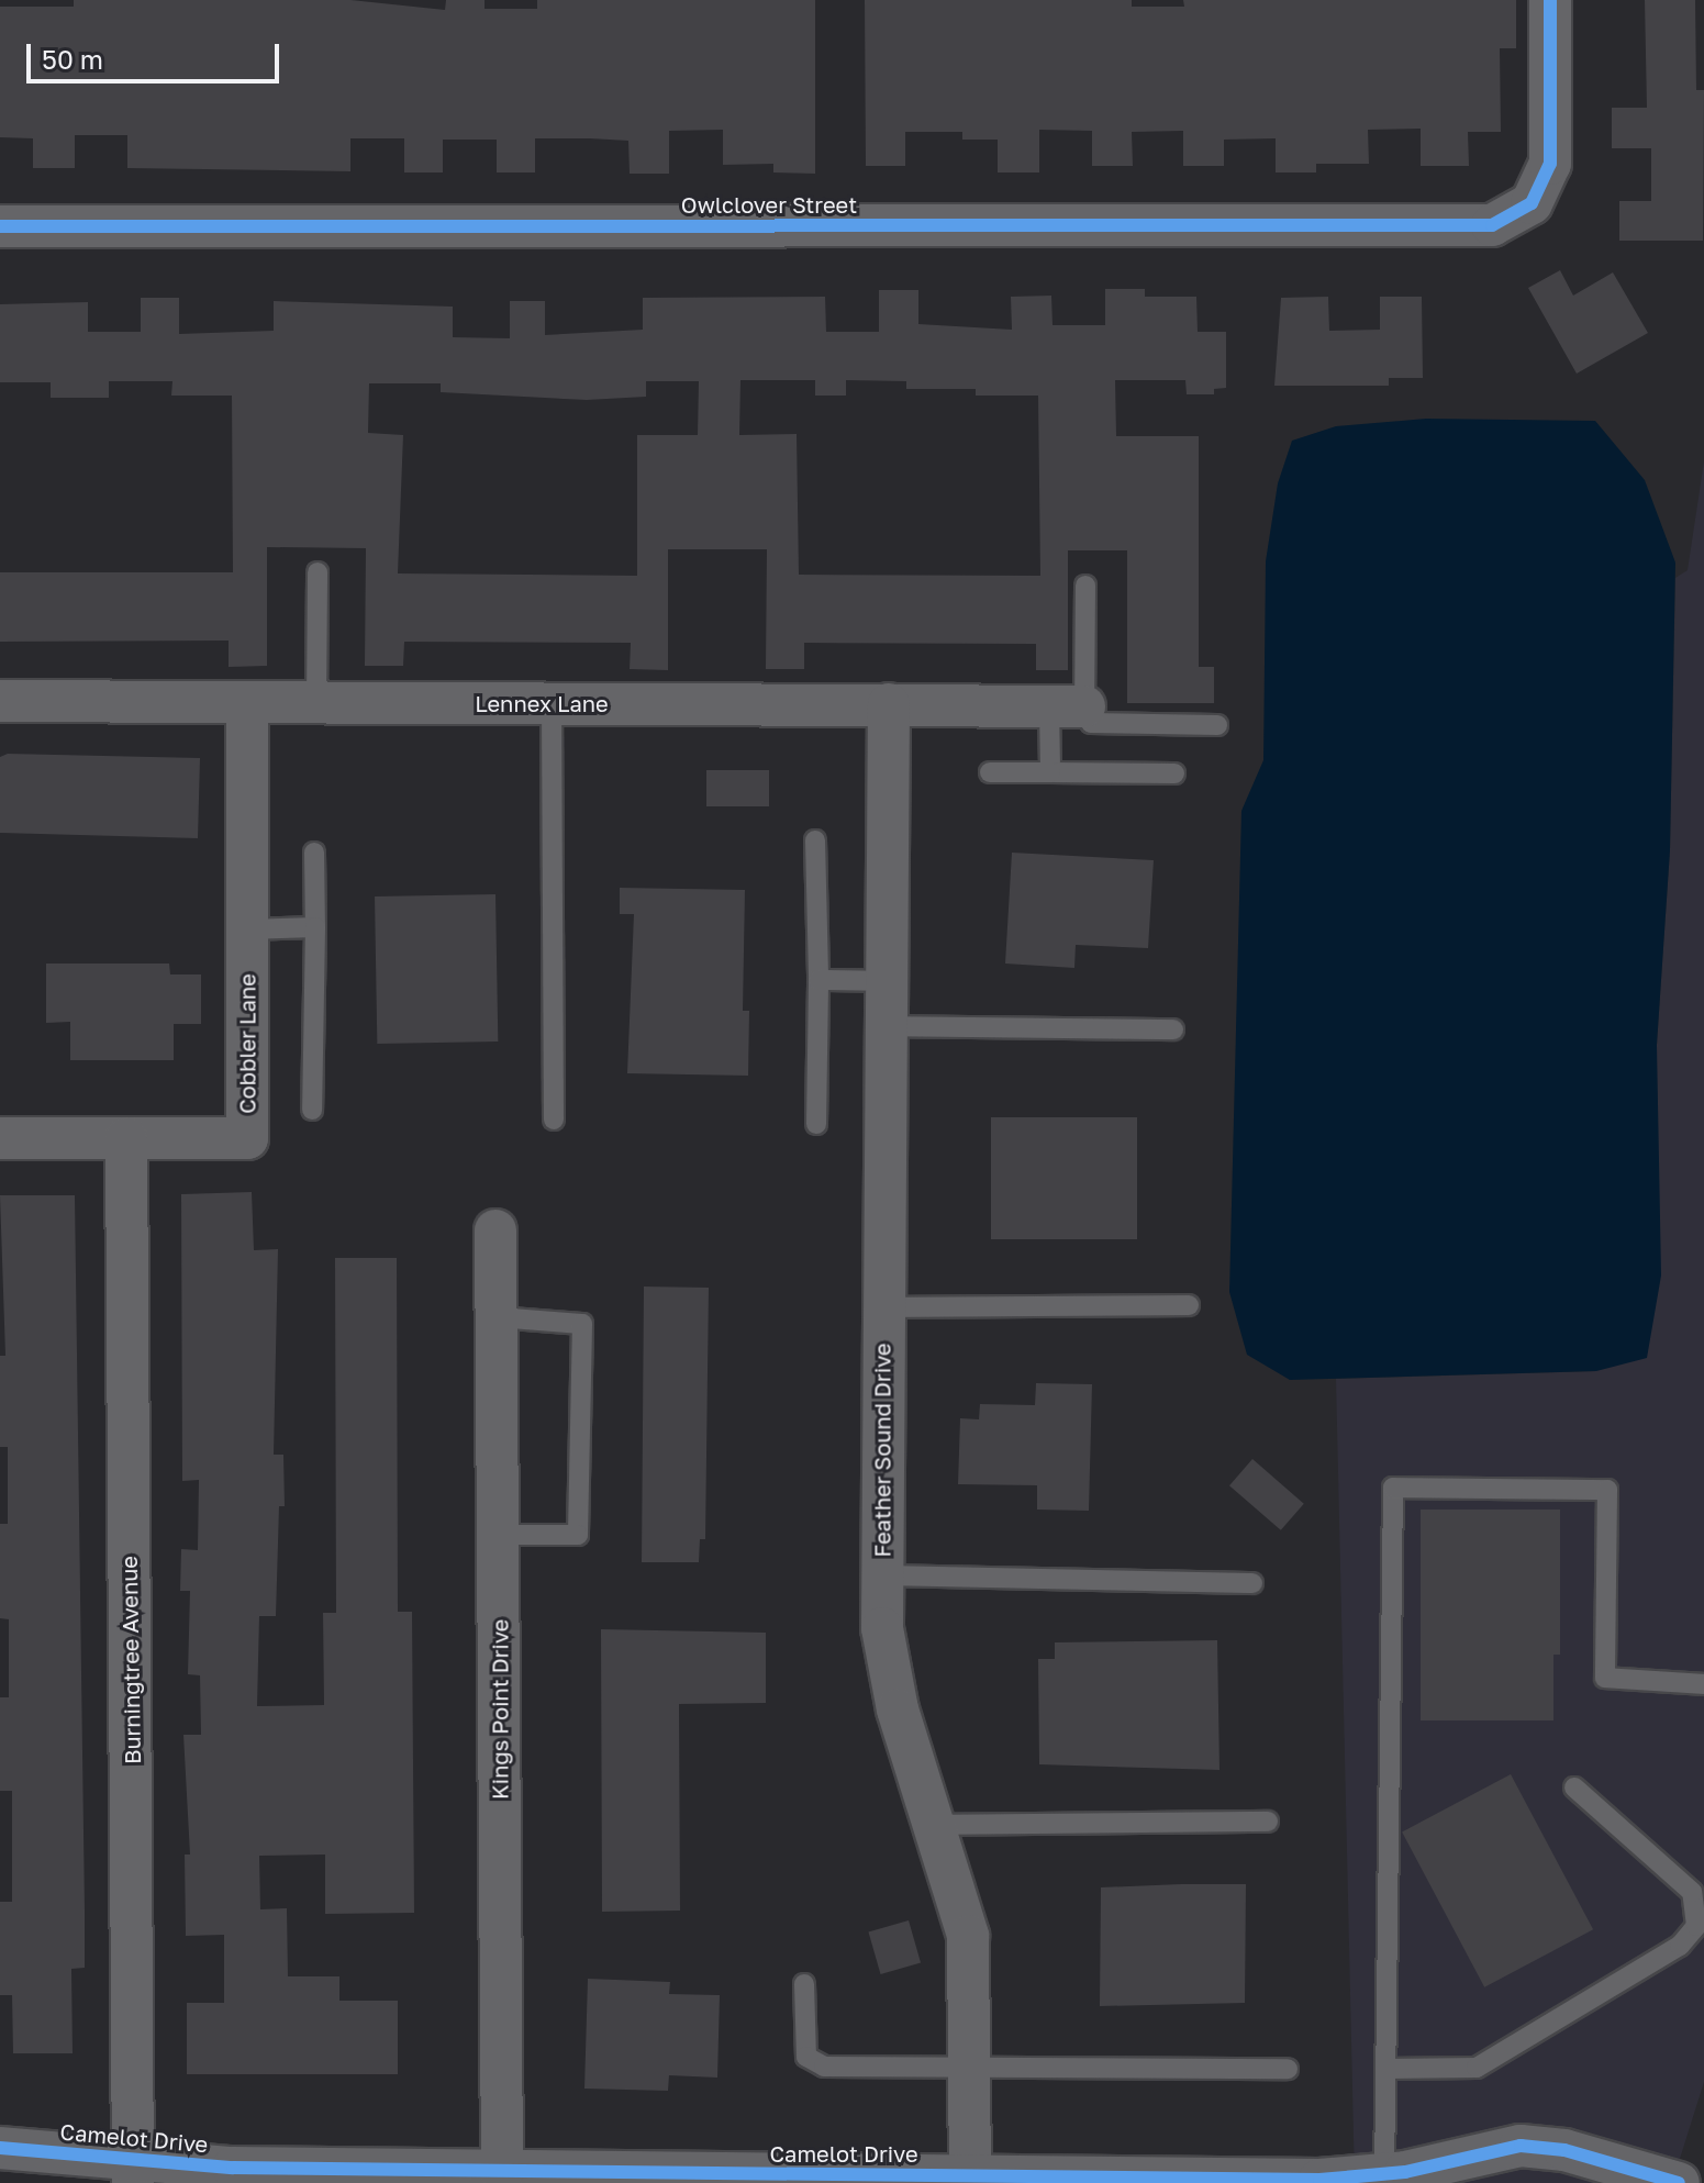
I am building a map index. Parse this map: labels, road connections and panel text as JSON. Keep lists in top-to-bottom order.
{
  "streets": {
    "street": [
      "Owlclover Street",
      "Lennex Lane",
      "Cobbler Lane",
      "Feather Sound Drive",
      "Burningtree Avenue",
      "Kings Point Drive",
      "Camelot Drive"
    ]
  },
  "crossings": [
    ["Lennex Lane", "Cobbler Lane"],
    ["Lennex Lane", "Feather Sound Drive"],
    ["Cobbler Lane", "Burningtree Avenue"],
    ["Feather Sound Drive", "Camelot Drive"],
    ["Burningtree Avenue", "Camelot Drive"],
    ["Kings Point Drive", "Camelot Drive"]
  ],
  "scale_bar": "50 m"
}
